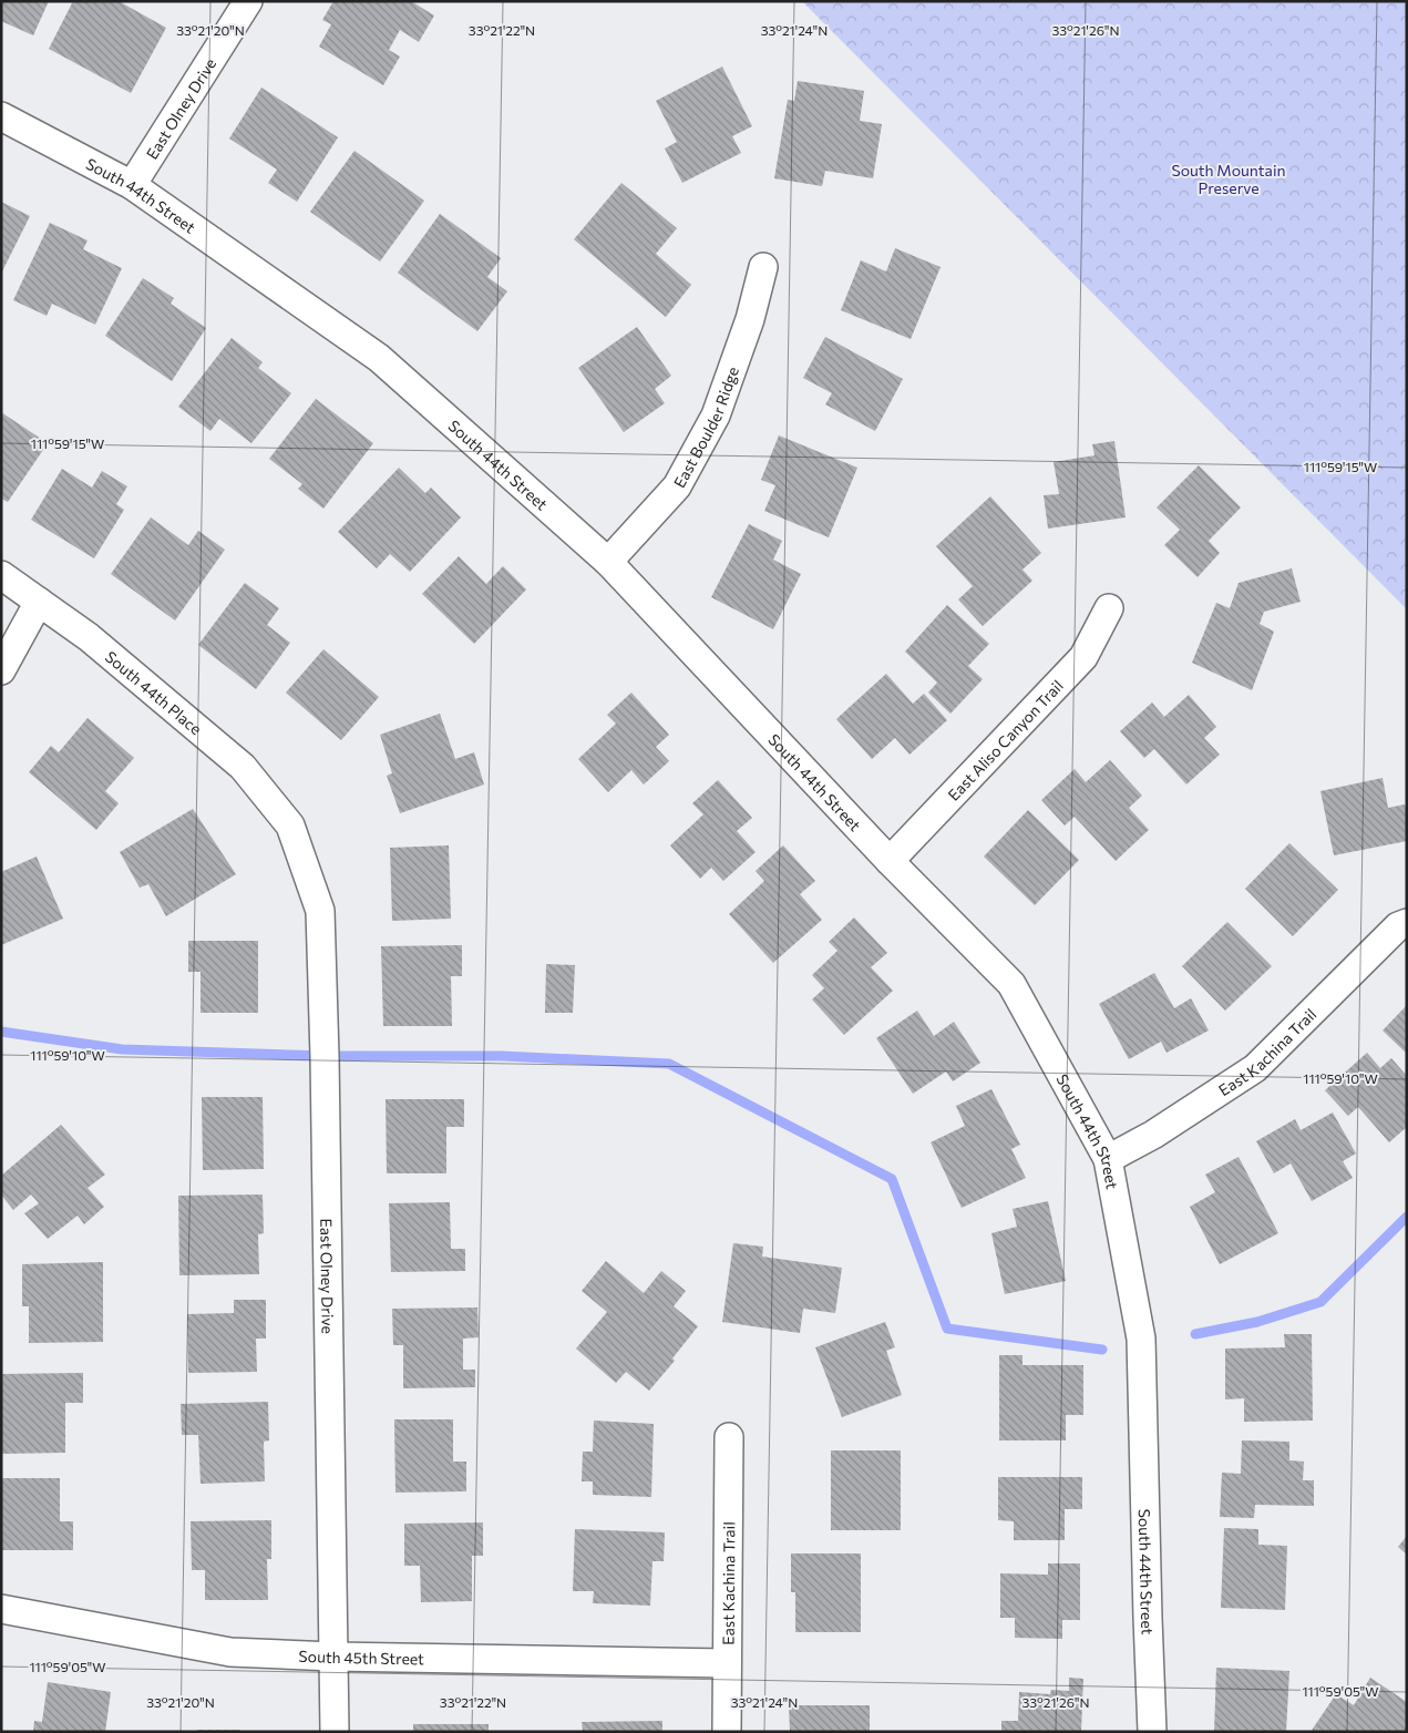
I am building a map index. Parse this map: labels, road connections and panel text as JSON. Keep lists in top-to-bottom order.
{
  "streets": {
    "street": [
      "East Olney Drive",
      "South 44th Street",
      "East Boulder Ridge",
      "South 44th Place",
      "East Aliso Canyon Trail",
      "East Kachina Trail",
      "South 45th Street"
    ]
  },
  "crossings": [
    ["East Olney Drive", "South 44th Street"],
    ["East Olney Drive", "South 44th Place"],
    ["East Olney Drive", "South 45th Street"],
    ["South 44th Street", "East Boulder Ridge"],
    ["South 44th Street", "East Aliso Canyon Trail"],
    ["South 44th Street", "East Kachina Trail"],
    ["East Kachina Trail", "South 45th Street"]
  ],
  "parks": ["South Mountain Preserve"],
  "coordinates": [
    "33°21'20\"N",
    "33°21'22\"N",
    "33°21'24\"N",
    "33°21'26\"N",
    "111°59'15\"W",
    "111°59'10\"W",
    "111°59'05\"W"
  ]
}
